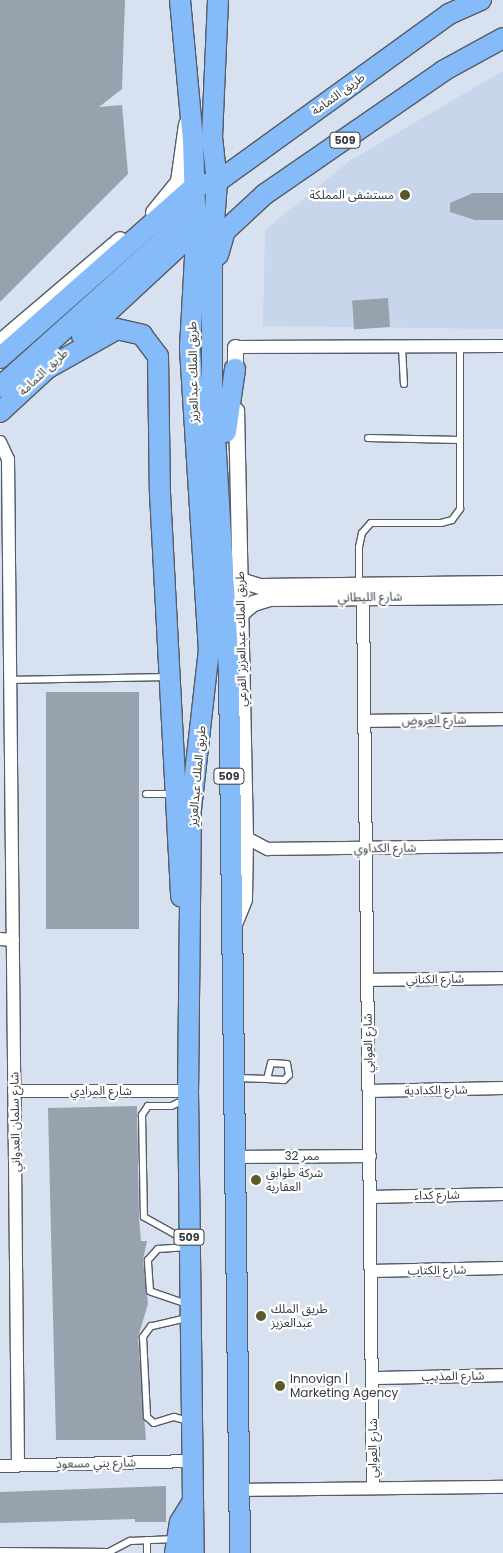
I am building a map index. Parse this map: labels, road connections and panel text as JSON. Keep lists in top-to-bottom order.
{
  "streets": {
    "main road": ["طريق الثمامة", "509", "طريق الملك عبدالعزيز"],
    "street": [
      "شارع الليطاني",
      "طريق الملك عبدالعزيز الفرعي",
      "شارع العروض",
      "شارع الكداوي",
      "شارع الكناني",
      "شارع العوابي",
      "شارع الكدادية",
      "شارع المرادي",
      "شارع سلمان العدواني",
      "ممر 32",
      "شارع كداء",
      "شارع الكتاب",
      "شارع المذيب",
      "شارع بني مسعود"
    ]
  },
  "crossings": [
    ["طريق الثمامة", "طريق الملك عبدالعزيز"],
    ["طريق الملك عبدالعزيز", "طريق الملك عبدالعزيز الفرعي"],
    ["طريق الملك عبدالعزيز", "شارع المرادي"],
    ["طريق الملك عبدالعزيز", "ممر 32"],
    ["طريق الملك عبدالعزيز", "شارع بني مسعود"],
    ["شارع الليطاني", "طريق الملك عبدالعزيز الفرعي"],
    ["شارع الليطاني", "شارع العوابي"],
    ["طريق الملك عبدالعزيز الفرعي", "شارع الكداوي"],
    ["شارع العروض", "شارع العوابي"],
    ["شارع الكداوي", "شارع العوابي"],
    ["شارع الكناني", "شارع العوابي"],
    ["شارع العوابي", "شارع الكدادية"],
    ["شارع العوابي", "ممر 32"],
    ["شارع العوابي", "شارع كداء"],
    ["شارع العوابي", "شارع الكتاب"],
    ["شارع العوابي", "شارع المذيب"],
    ["شارع المرادي", "شارع سلمان العدواني"],
    ["شارع سلمان العدواني", "شارع بني مسعود"]
  ],
  "places": [
    "مستشفى المملكة",
    "شركة طوابق العقارية",
    "طريق الملك عبدالعزيز",
    "Innovign | Marketing Agency"
  ]
}
